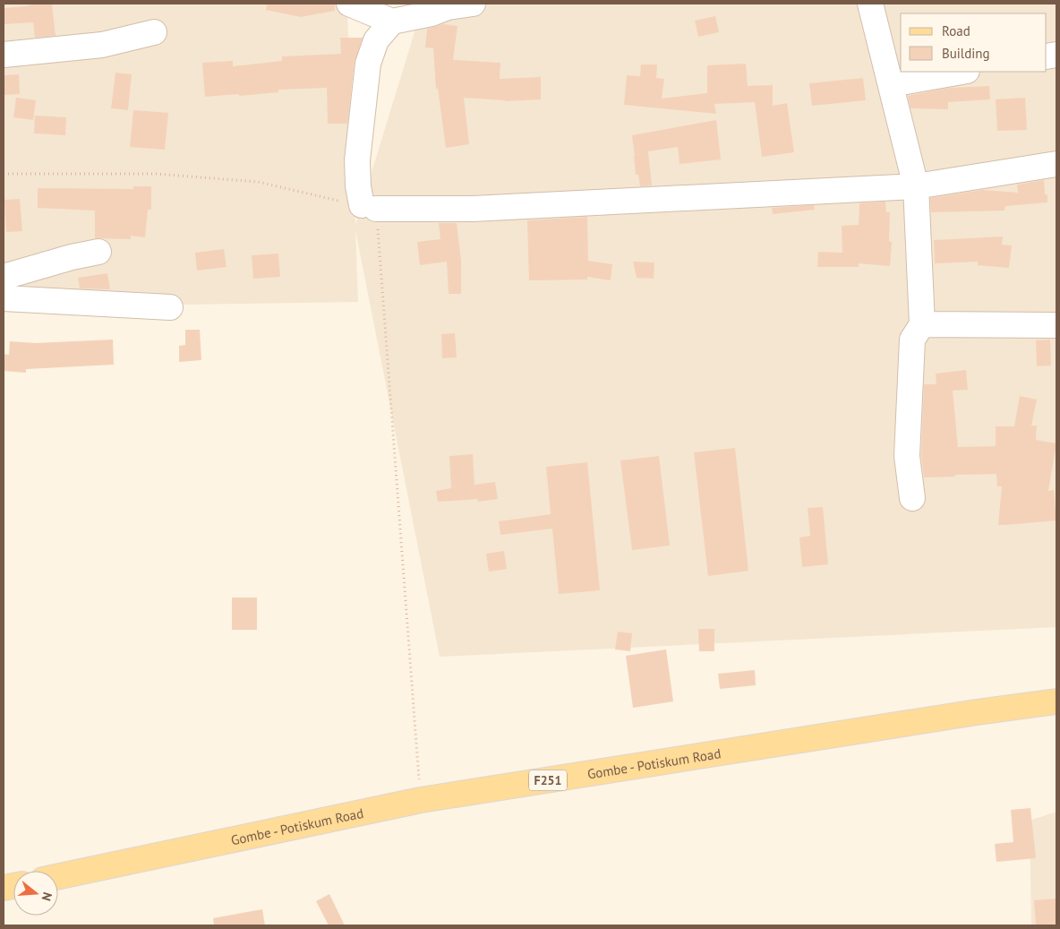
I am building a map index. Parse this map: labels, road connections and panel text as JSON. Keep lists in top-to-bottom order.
{
  "streets": {
    "main road": ["Gombe - Potiskum Road", "F251"]
  },
  "legend": ["Road", "Building"],
  "north": "right"
}
